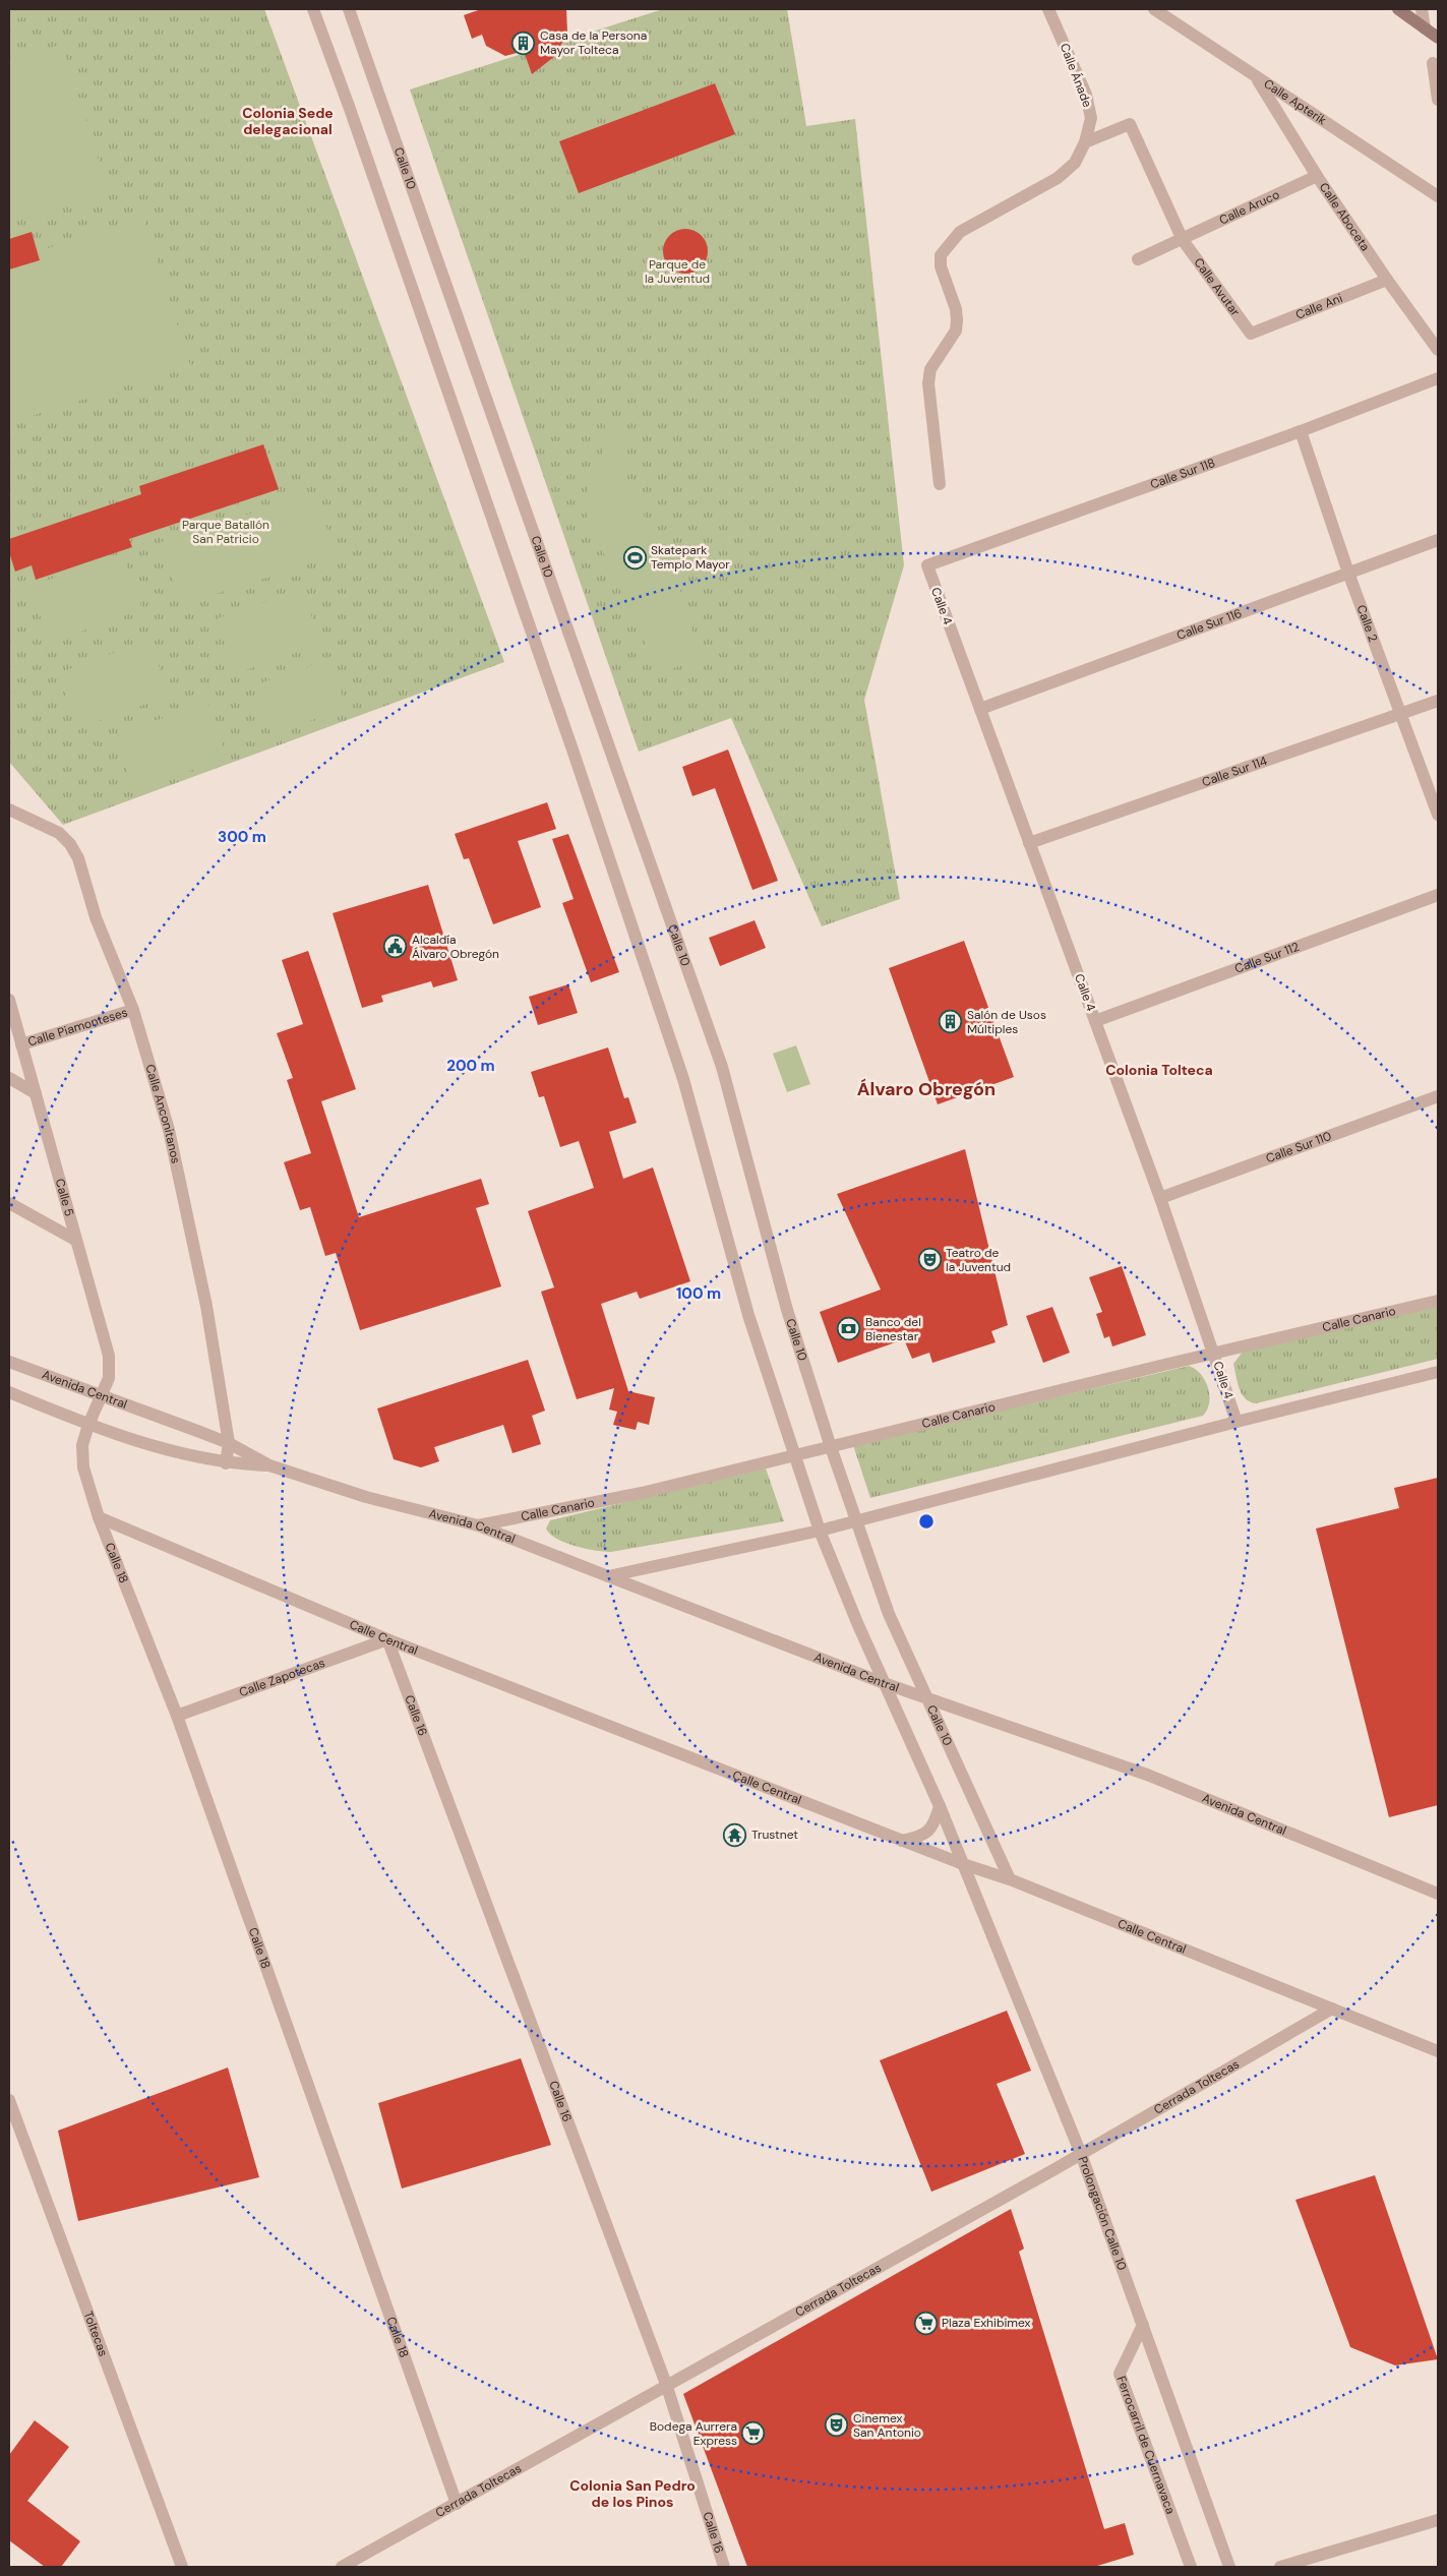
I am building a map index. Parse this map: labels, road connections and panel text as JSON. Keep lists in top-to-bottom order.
{
  "streets": {
    "street": [
      "Calle Ánade",
      "Calle Apterik",
      "Calle 10",
      "Calle Aruco",
      "Calle Aboceta",
      "Calle Avutar",
      "Calle Ani",
      "Calle Sur 118",
      "Calle 4",
      "Calle 2",
      "Calle Sur 116",
      "Calle Sur 114",
      "Calle Sur 112",
      "Calle Piamonteses",
      "Calle Anconitanos",
      "Calle Sur 110",
      "Calle 5",
      "Calle Canario",
      "Avenida Central",
      "Calle 18",
      "Calle Central",
      "Calle Zapotecas",
      "Calle 16",
      "Cerrada Toltecas",
      "Prolongación Calle 10",
      "Toltecas",
      "Ferrocarril de Cuernavaca"
    ]
  },
  "crossings": [
    ["Calle Apterik", "Calle Aboceta"],
    ["Calle 10", "Calle Canario"],
    ["Calle 10", "Avenida Central"],
    ["Calle 10", "Calle Central"],
    ["Calle Aruco", "Calle Aboceta"],
    ["Calle Aruco", "Calle Avutar"],
    ["Calle Aboceta", "Calle Ani"],
    ["Calle Avutar", "Calle Ani"],
    ["Calle Sur 118", "Calle 4"],
    ["Calle Sur 118", "Calle 2"],
    ["Calle 4", "Calle Sur 116"],
    ["Calle 4", "Calle Sur 114"],
    ["Calle 4", "Calle Sur 112"],
    ["Calle 4", "Calle Sur 110"],
    ["Calle 4", "Calle Canario"],
    ["Calle 2", "Calle Sur 116"],
    ["Calle 2", "Calle Sur 114"],
    ["Calle Piamonteses", "Calle Anconitanos"],
    ["Calle Piamonteses", "Calle 5"],
    ["Calle Anconitanos", "Avenida Central"],
    ["Calle 5", "Avenida Central"],
    ["Calle 5", "Calle 18"],
    ["Calle Canario", "Avenida Central"],
    ["Avenida Central", "Calle 18"],
    ["Calle 18", "Calle Central"],
    ["Calle 18", "Calle Zapotecas"],
    ["Calle 18", "Cerrada Toltecas"],
    ["Calle Central", "Calle Zapotecas"],
    ["Calle Central", "Calle 16"],
    ["Calle Central", "Cerrada Toltecas"],
    ["Calle Central", "Prolongación Calle 10"],
    ["Calle Zapotecas", "Calle 16"],
    ["Calle 16", "Cerrada Toltecas"],
    ["Cerrada Toltecas", "Prolongación Calle 10"],
    ["Prolongación Calle 10", "Ferrocarril de Cuernavaca"]
  ],
  "districts": [
    "Colonia Sede delegacional",
    "Colonia Tolteca",
    "Álvaro Obregón",
    "Colonia San Pedro de los Pinos"
  ],
  "parks": ["Parque de la Juventud", "Parque Batallón San Patricio"],
  "places": {
    "building": ["Casa de la Persona Mayor Tolteca", "Salón de Usos Múltiples"],
    "sports": ["Skatepark Templo Mayor"],
    "public building": ["Alcaldía Álvaro Obregón"],
    "theatre": ["Teatro de la Juventud", "Cinemex San Antonio"],
    "bank": ["Banco del Bienestar"],
    "temple": ["Trustnet"],
    "supermarket": ["Plaza Exhibimex", "Bodega Aurrera Express"]
  },
  "rings": ["300 m", "200 m", "100 m"]
}
